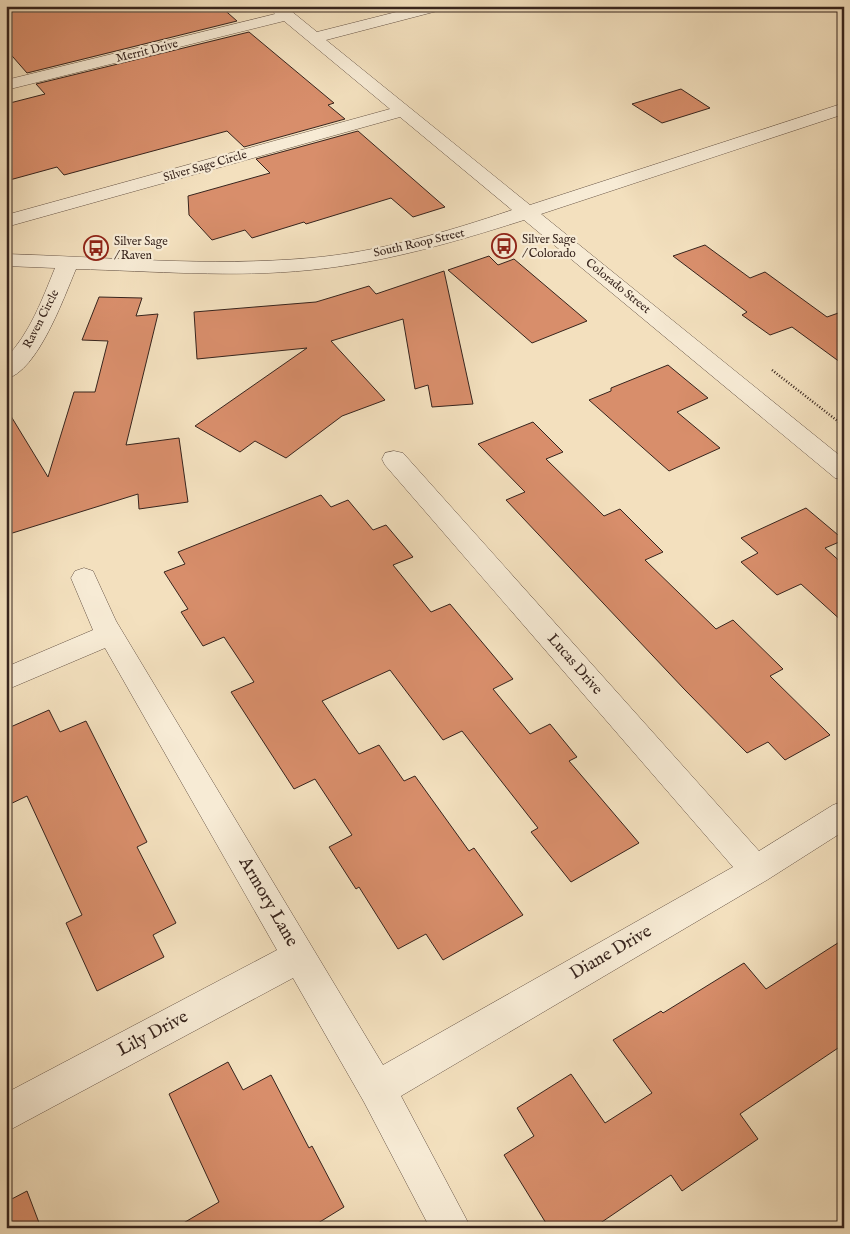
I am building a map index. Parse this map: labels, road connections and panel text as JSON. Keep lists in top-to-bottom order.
{
  "streets": {
    "street": [
      "Merrit Drive",
      "Silver Sage Circle",
      "South Roop Street",
      "Colorado Street",
      "Raven Circle",
      "Lucas Drive",
      "Armory Lane",
      "Diane Drive",
      "Lily Drive"
    ]
  },
  "crossings": [
    ["Merrit Drive", "Colorado Street"],
    ["Silver Sage Circle", "Colorado Street"],
    ["South Roop Street", "Colorado Street"],
    ["South Roop Street", "Raven Circle"],
    ["Lucas Drive", "Diane Drive"],
    ["Armory Lane", "Diane Drive"],
    ["Armory Lane", "Lily Drive"]
  ],
  "places": {
    "bus stop": ["Silver Sage / Colorado", "Silver Sage / Raven"]
  }
}
